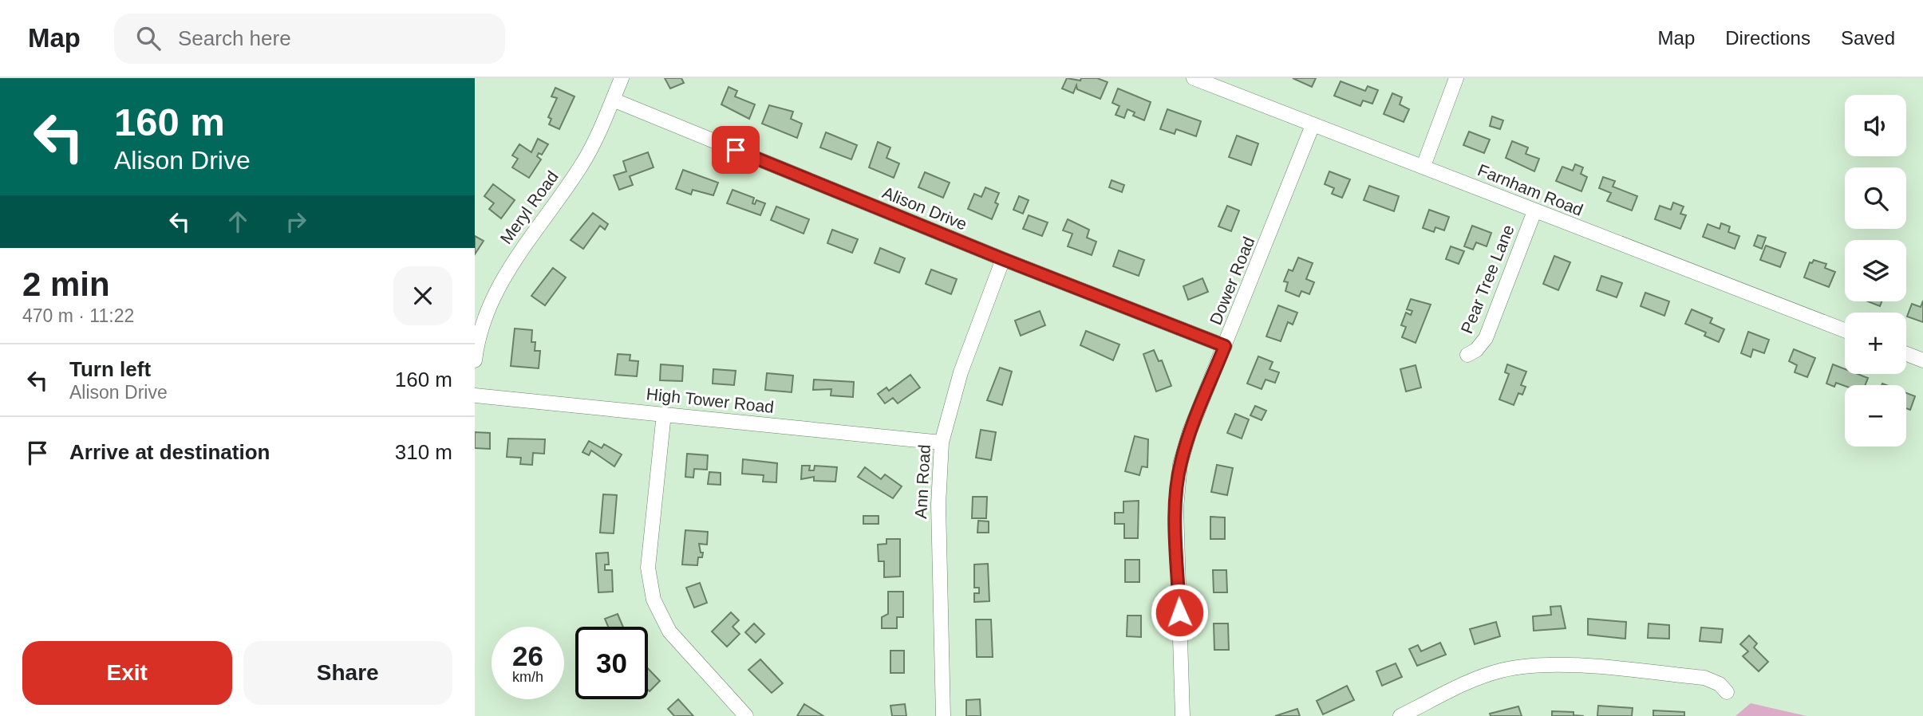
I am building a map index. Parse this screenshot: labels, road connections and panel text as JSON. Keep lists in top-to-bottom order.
{
  "streets": {
    "street": [
      "Farnham Road",
      "Meryl Road",
      "Alison Drive",
      "Pear Tree Lane",
      "Dower Road",
      "High Tower Road",
      "Ann Road"
    ]
  },
  "crossings": [
    ["Farnham Road", "Pear Tree Lane"],
    ["Farnham Road", "Dower Road"],
    ["Meryl Road", "Alison Drive"],
    ["Alison Drive", "Dower Road"],
    ["Alison Drive", "Ann Road"],
    ["High Tower Road", "Ann Road"]
  ],
  "page": {
    "header": "Map",
    "search": "Search here",
    "nav": ["Map", "Directions", "Saved"],
    "turn": ["160 m", "Alison Drive"],
    "map_buttons": ["+", "−"],
    "heading": ["2 min", "470 m · 11:22"],
    "list": [
      {
        "name": "Turn left",
        "note": "Alison Drive",
        "value": "160 m"
      },
      {
        "name": "Arrive at destination",
        "value": "310 m"
      }
    ],
    "speed": "26 km/h",
    "limit": "30",
    "buttons": ["Exit", "Share"]
  }
}
